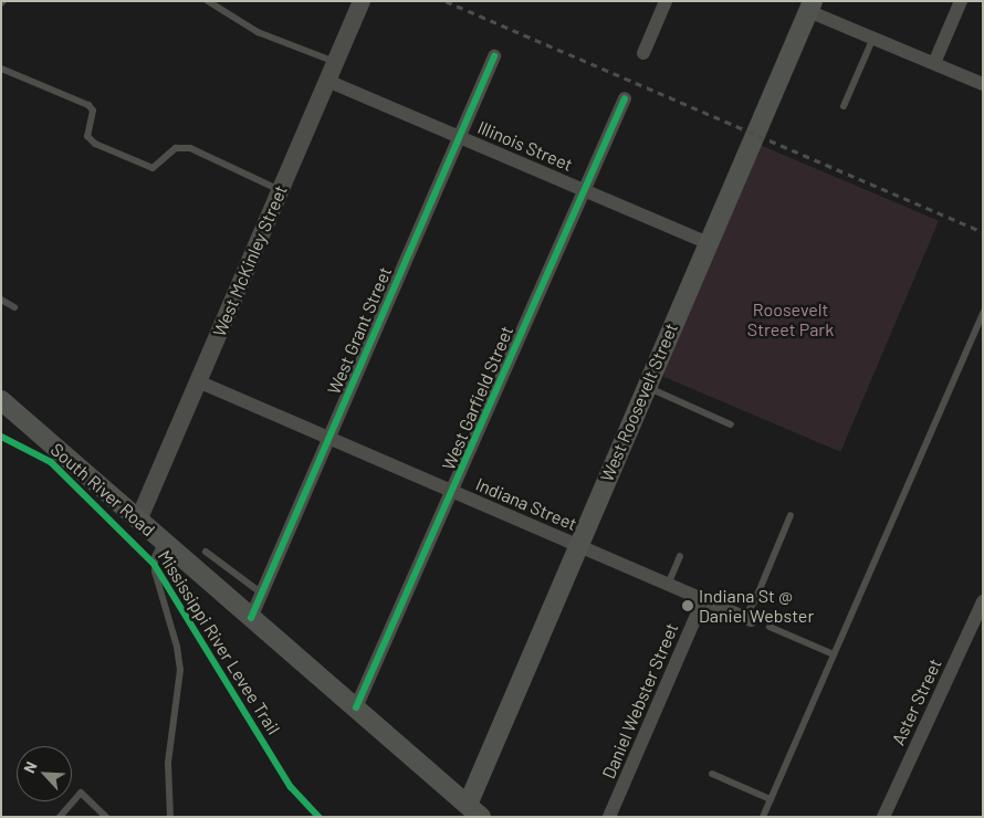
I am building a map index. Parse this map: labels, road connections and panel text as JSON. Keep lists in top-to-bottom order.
{
  "streets": {
    "main road": ["West Roosevelt Street", "South River Road"],
    "street": [
      "Illinois Street",
      "West McKinley Street",
      "West Grant Street",
      "West Garfield Street",
      "Indiana Street",
      "Daniel Webster Street",
      "Aster Street"
    ],
    "cycle path": ["Mississippi River Levee Trail"]
  },
  "crossings": [
    ["Illinois Street", "West McKinley Street"],
    ["Illinois Street", "West Grant Street"],
    ["Illinois Street", "West Garfield Street"],
    ["Illinois Street", "West Roosevelt Street"],
    ["West McKinley Street", "South River Road"],
    ["West McKinley Street", "Indiana Street"],
    ["West Grant Street", "South River Road"],
    ["West Grant Street", "Indiana Street"],
    ["West Garfield Street", "South River Road"],
    ["West Garfield Street", "Indiana Street"],
    ["West Roosevelt Street", "South River Road"],
    ["West Roosevelt Street", "Indiana Street"],
    ["Indiana Street", "Daniel Webster Street"]
  ],
  "parks": ["Roosevelt Street Park"],
  "places": ["Indiana St @ Daniel Webster"],
  "north": "top left"
}
